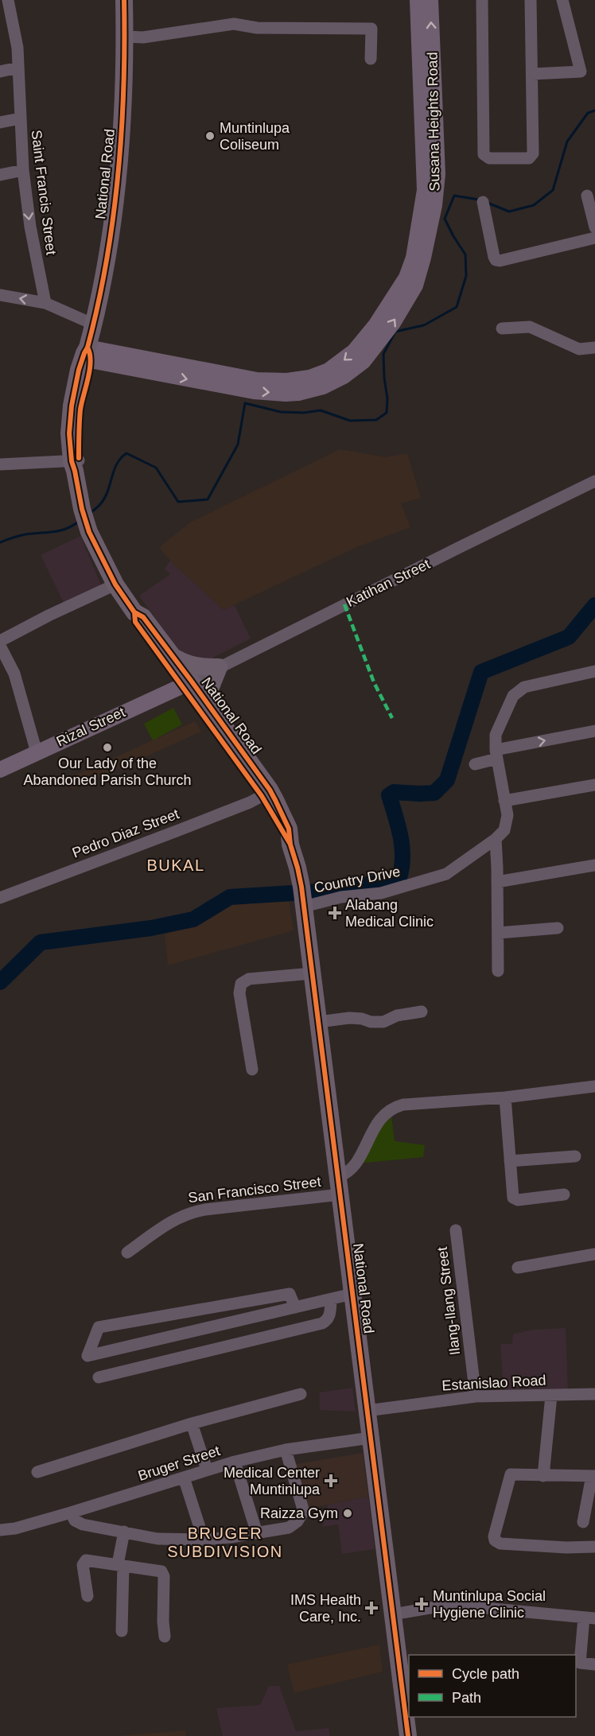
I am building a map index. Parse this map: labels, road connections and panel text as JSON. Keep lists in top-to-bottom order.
{
  "streets": {
    "highway": ["National Road"],
    "main road": ["Susana Heights Road", "Rizal Street"],
    "street": [
      "Saint Francis Street",
      "Katihan Street",
      "Pedro Diaz Street",
      "Country Drive",
      "San Francisco Street",
      "Ilang-Ilang Street",
      "Estanislao Road",
      "Bruger Street"
    ]
  },
  "crossings": [
    ["Susana Heights Road", "National Road"],
    ["National Road", "Katihan Street"],
    ["National Road", "Rizal Street"],
    ["National Road", "Pedro Diaz Street"],
    ["National Road", "Country Drive"],
    ["National Road", "San Francisco Street"],
    ["National Road", "Estanislao Road"],
    ["National Road", "Bruger Street"],
    ["Katihan Street", "Rizal Street"],
    ["Ilang-Ilang Street", "Estanislao Road"]
  ],
  "one_way": ["Saint Francis Street"],
  "districts": ["BUKAL", "BRUGER SUBDIVISION"],
  "places": {
    "other": ["Muntinlupa Coliseum", "Our Lady of the Abandoned Parish Church", "Raizza Gym"],
    "health": [
      "Alabang Medical Clinic",
      "Medical Center Muntinlupa",
      "Muntinlupa Social Hygiene Clinic",
      "IMS Health Care, Inc."
    ]
  },
  "legend": ["Cycle path", "Path"]
}
